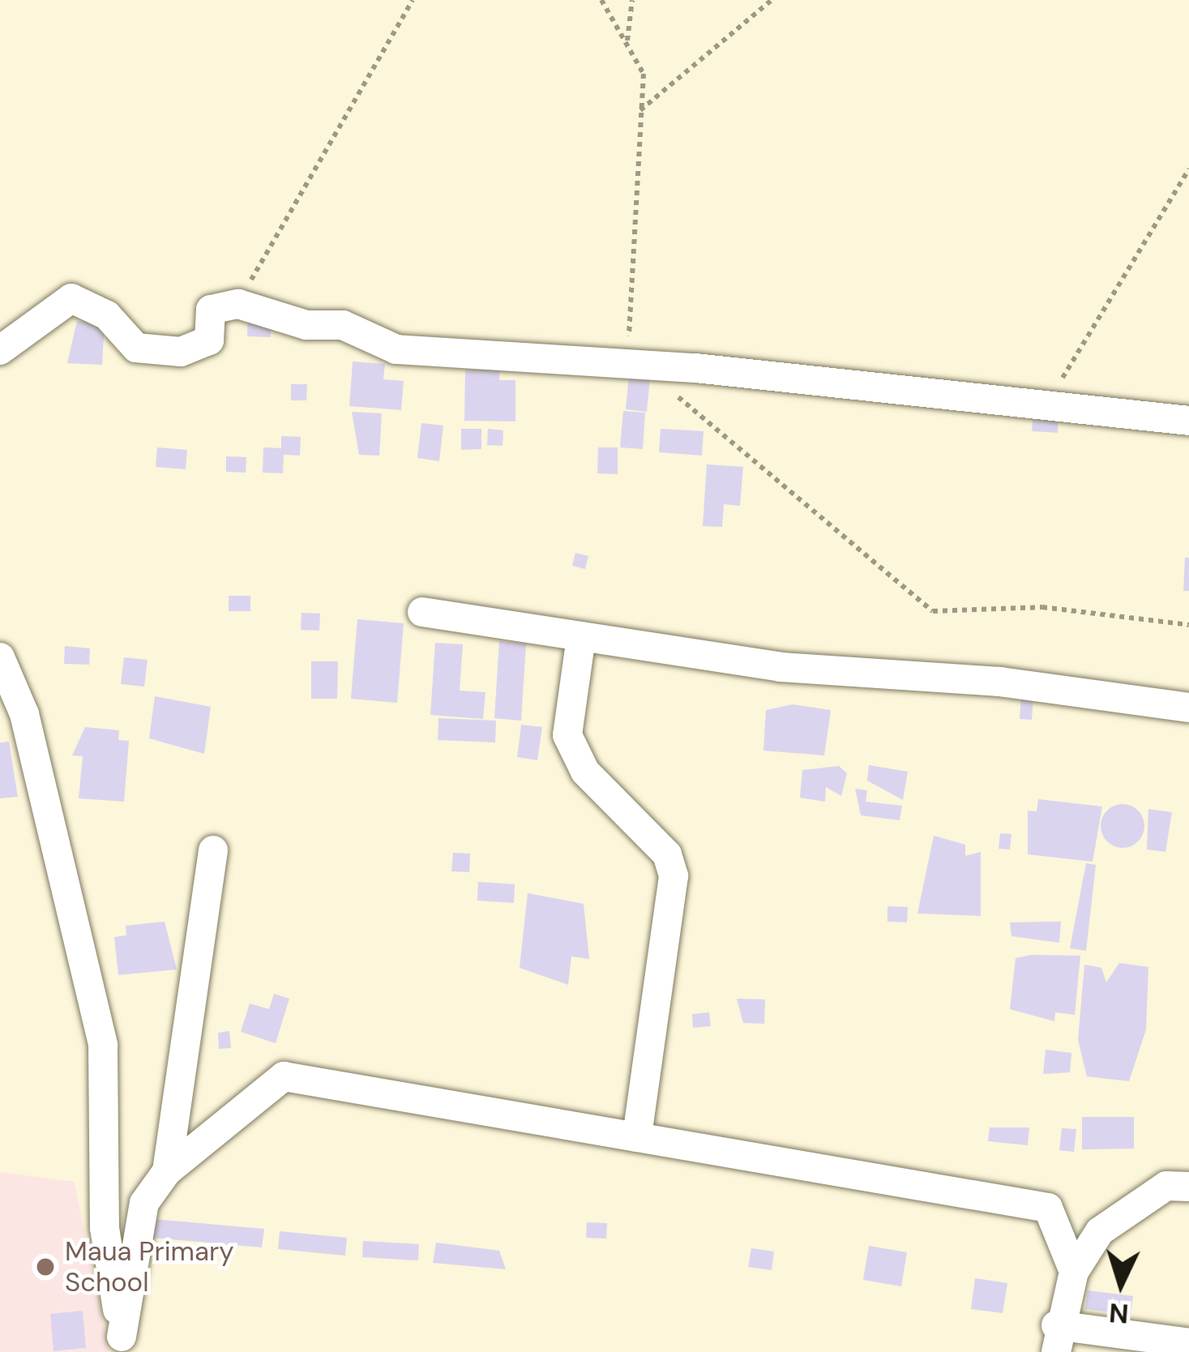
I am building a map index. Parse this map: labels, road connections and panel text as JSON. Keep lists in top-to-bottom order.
{
  "places": ["Maua Primary School"],
  "north": "bottom"
}
